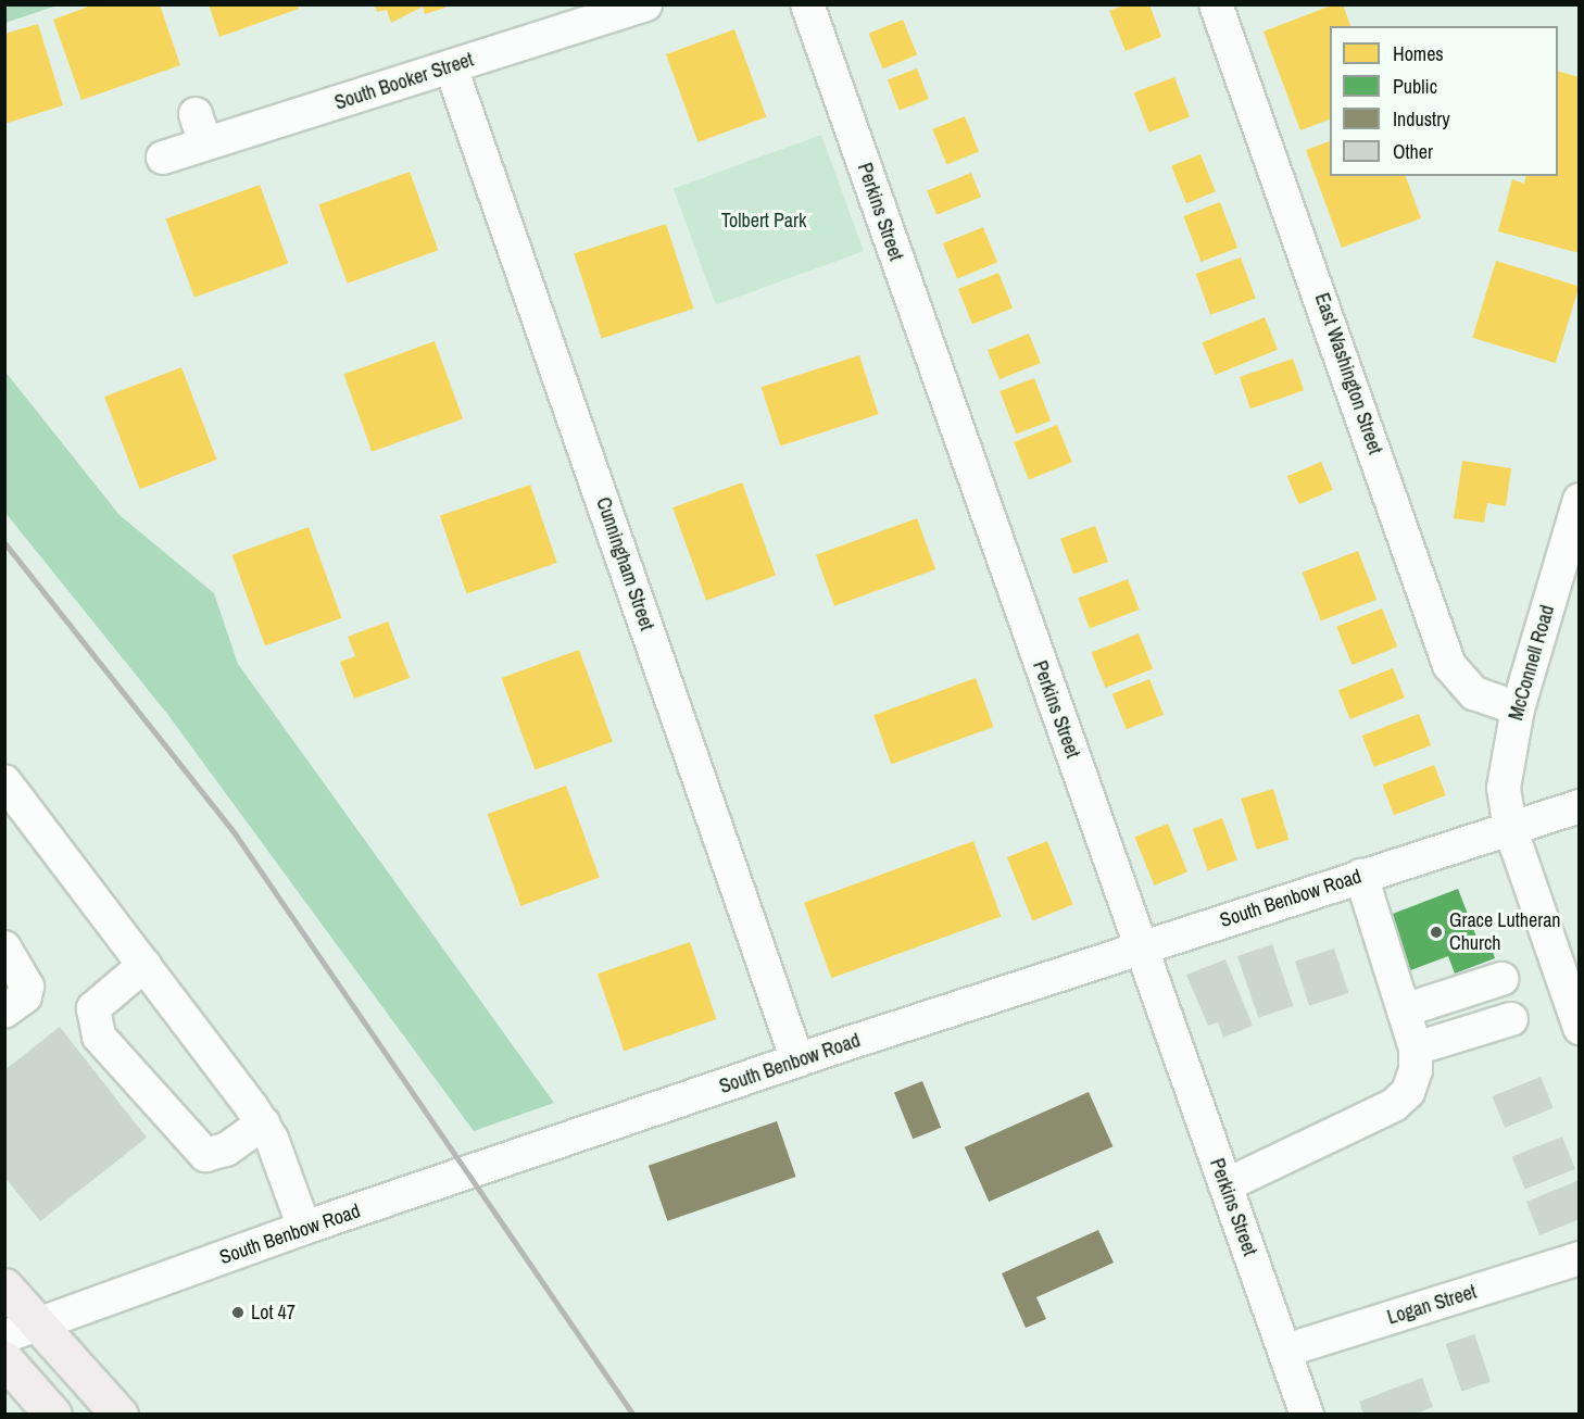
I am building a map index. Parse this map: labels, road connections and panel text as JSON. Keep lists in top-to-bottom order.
{
  "streets": {
    "street": [
      "South Booker Street",
      "Perkins Street",
      "East Washington Street",
      "Cunningham Street",
      "McConnell Road",
      "South Benbow Road",
      "Logan Street"
    ]
  },
  "crossings": [
    ["South Booker Street", "Cunningham Street"],
    ["Perkins Street", "South Benbow Road"],
    ["Perkins Street", "Logan Street"],
    ["East Washington Street", "McConnell Road"],
    ["Cunningham Street", "South Benbow Road"],
    ["McConnell Road", "South Benbow Road"]
  ],
  "parks": ["Tolbert Park"],
  "places": ["Grace Lutheran Church", "Lot 47"],
  "legend": [
    "Homes",
    "Public",
    "Industry",
    "Other"
  ]
}
